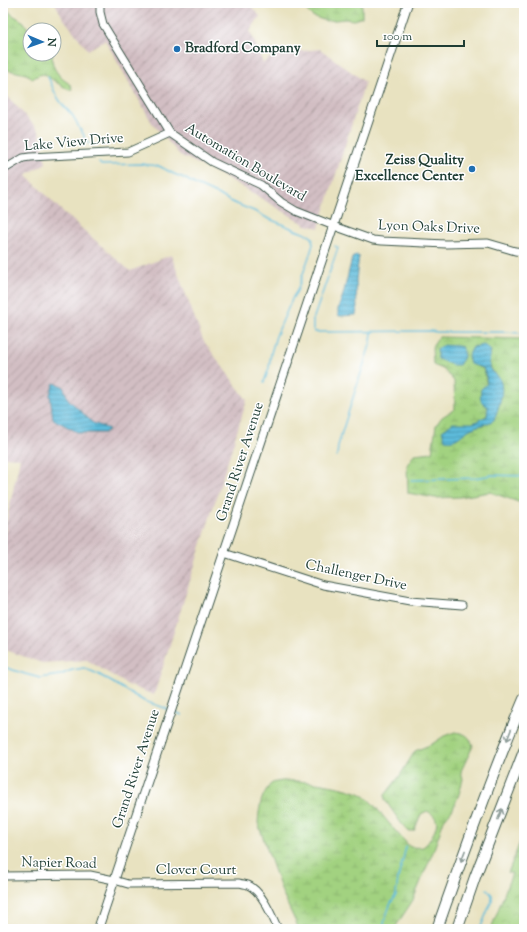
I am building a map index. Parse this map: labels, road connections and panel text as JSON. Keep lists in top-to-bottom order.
{
  "streets": {
    "main road": ["Grand River Avenue"],
    "street": [
      "Lake View Drive",
      "Automation Boulevard",
      "Lyon Oaks Drive",
      "Challenger Drive",
      "Napier Road",
      "Clover Court"
    ]
  },
  "crossings": [
    ["Lake View Drive", "Automation Boulevard"],
    ["Automation Boulevard", "Lyon Oaks Drive"],
    ["Automation Boulevard", "Grand River Avenue"],
    ["Lyon Oaks Drive", "Grand River Avenue"],
    ["Grand River Avenue", "Challenger Drive"],
    ["Grand River Avenue", "Napier Road"],
    ["Grand River Avenue", "Clover Court"],
    ["Napier Road", "Clover Court"]
  ],
  "places": ["Bradford Company", "Zeiss Quality Excellence Center"],
  "scale_bar": "100 m",
  "north": "right"
}
